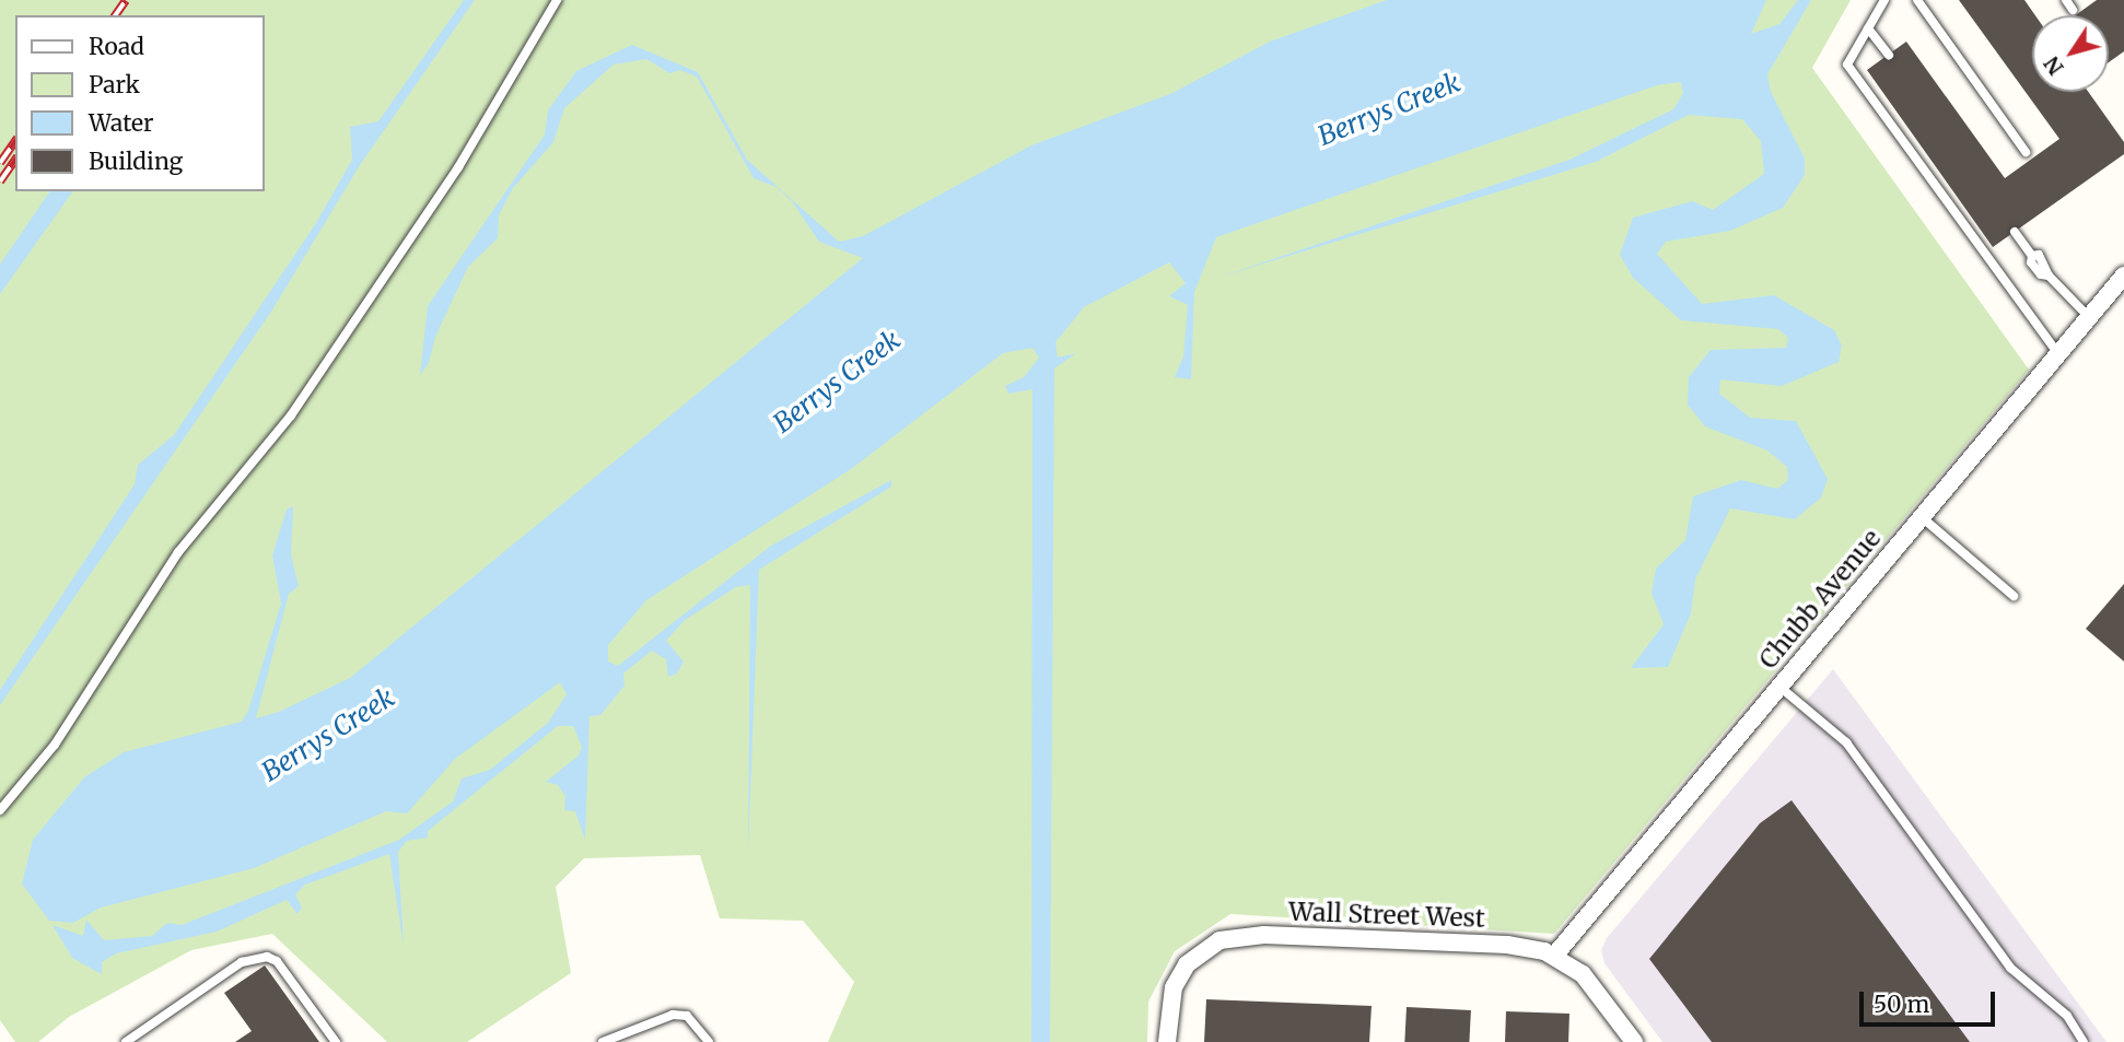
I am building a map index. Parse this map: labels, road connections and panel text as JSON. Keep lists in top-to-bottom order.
{
  "streets": {
    "street": ["Chubb Avenue", "Wall Street West"]
  },
  "crossings": [
    ["Chubb Avenue", "Wall Street West"]
  ],
  "water": ["Berrys Creek"],
  "legend": [
    "Road",
    "Park",
    "Water",
    "Building"
  ],
  "scale_bar": "50 m",
  "north": "bottom left"
}
